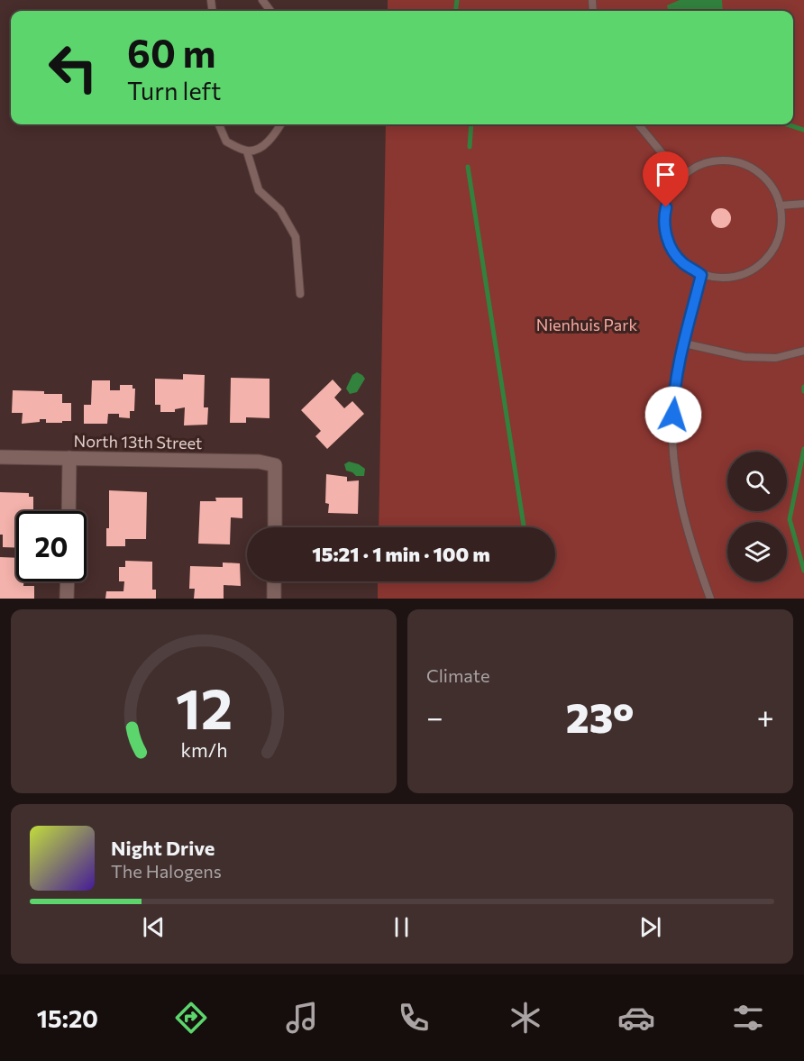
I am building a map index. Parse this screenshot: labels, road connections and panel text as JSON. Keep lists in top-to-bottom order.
{
  "streets": {
    "street": ["North 13th Street"]
  },
  "parks": ["Nienhuis Park"],
  "page": {
    "turn": ["60 m", "Turn left"],
    "limit": "20",
    "trip": "15:21 · 1 min · 100 m",
    "tile": "Climate",
    "heat": ["−", "23°", "+"],
    "song": ["Night Drive", "The Halogens"],
    "tabs": "15:20",
    "gauge": ["12", "km/h"]
  }
}
